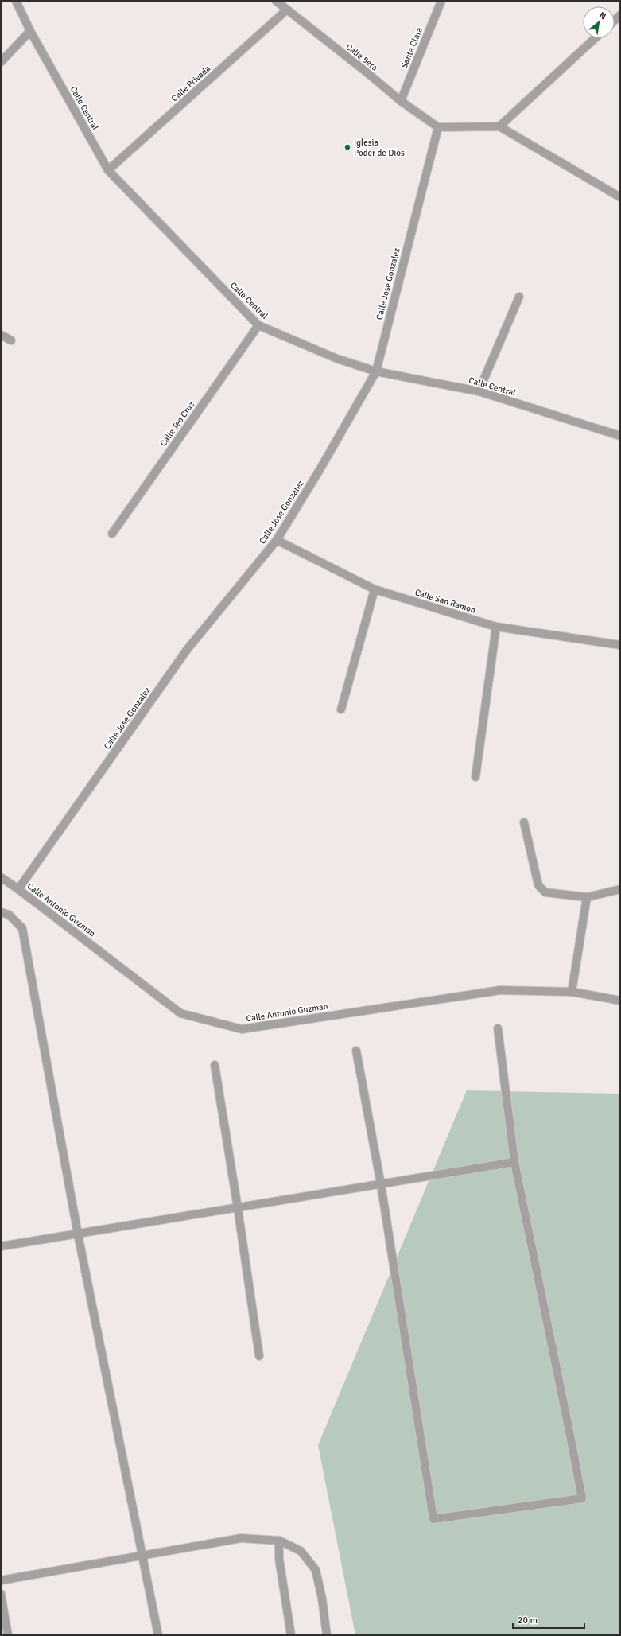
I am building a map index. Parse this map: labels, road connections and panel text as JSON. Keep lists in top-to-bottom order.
{
  "streets": {
    "street": [
      "Santa Clara",
      "Calle 5era",
      "Calle Privada",
      "Calle Central",
      "Calle Jose Gonzalez",
      "Calle Teo Cruz",
      "Calle San Ramon",
      "Calle Antonio Guzman"
    ]
  },
  "crossings": [
    ["Santa Clara", "Calle 5era"],
    ["Calle 5era", "Calle Privada"],
    ["Calle 5era", "Calle Jose Gonzalez"],
    ["Calle Privada", "Calle Central"],
    ["Calle Central", "Calle Jose Gonzalez"],
    ["Calle Central", "Calle Teo Cruz"],
    ["Calle Jose Gonzalez", "Calle San Ramon"],
    ["Calle Jose Gonzalez", "Calle Antonio Guzman"]
  ],
  "places": ["Iglesia Poder de Dios"],
  "scale_bar": "20 m",
  "north": "top right"
}
